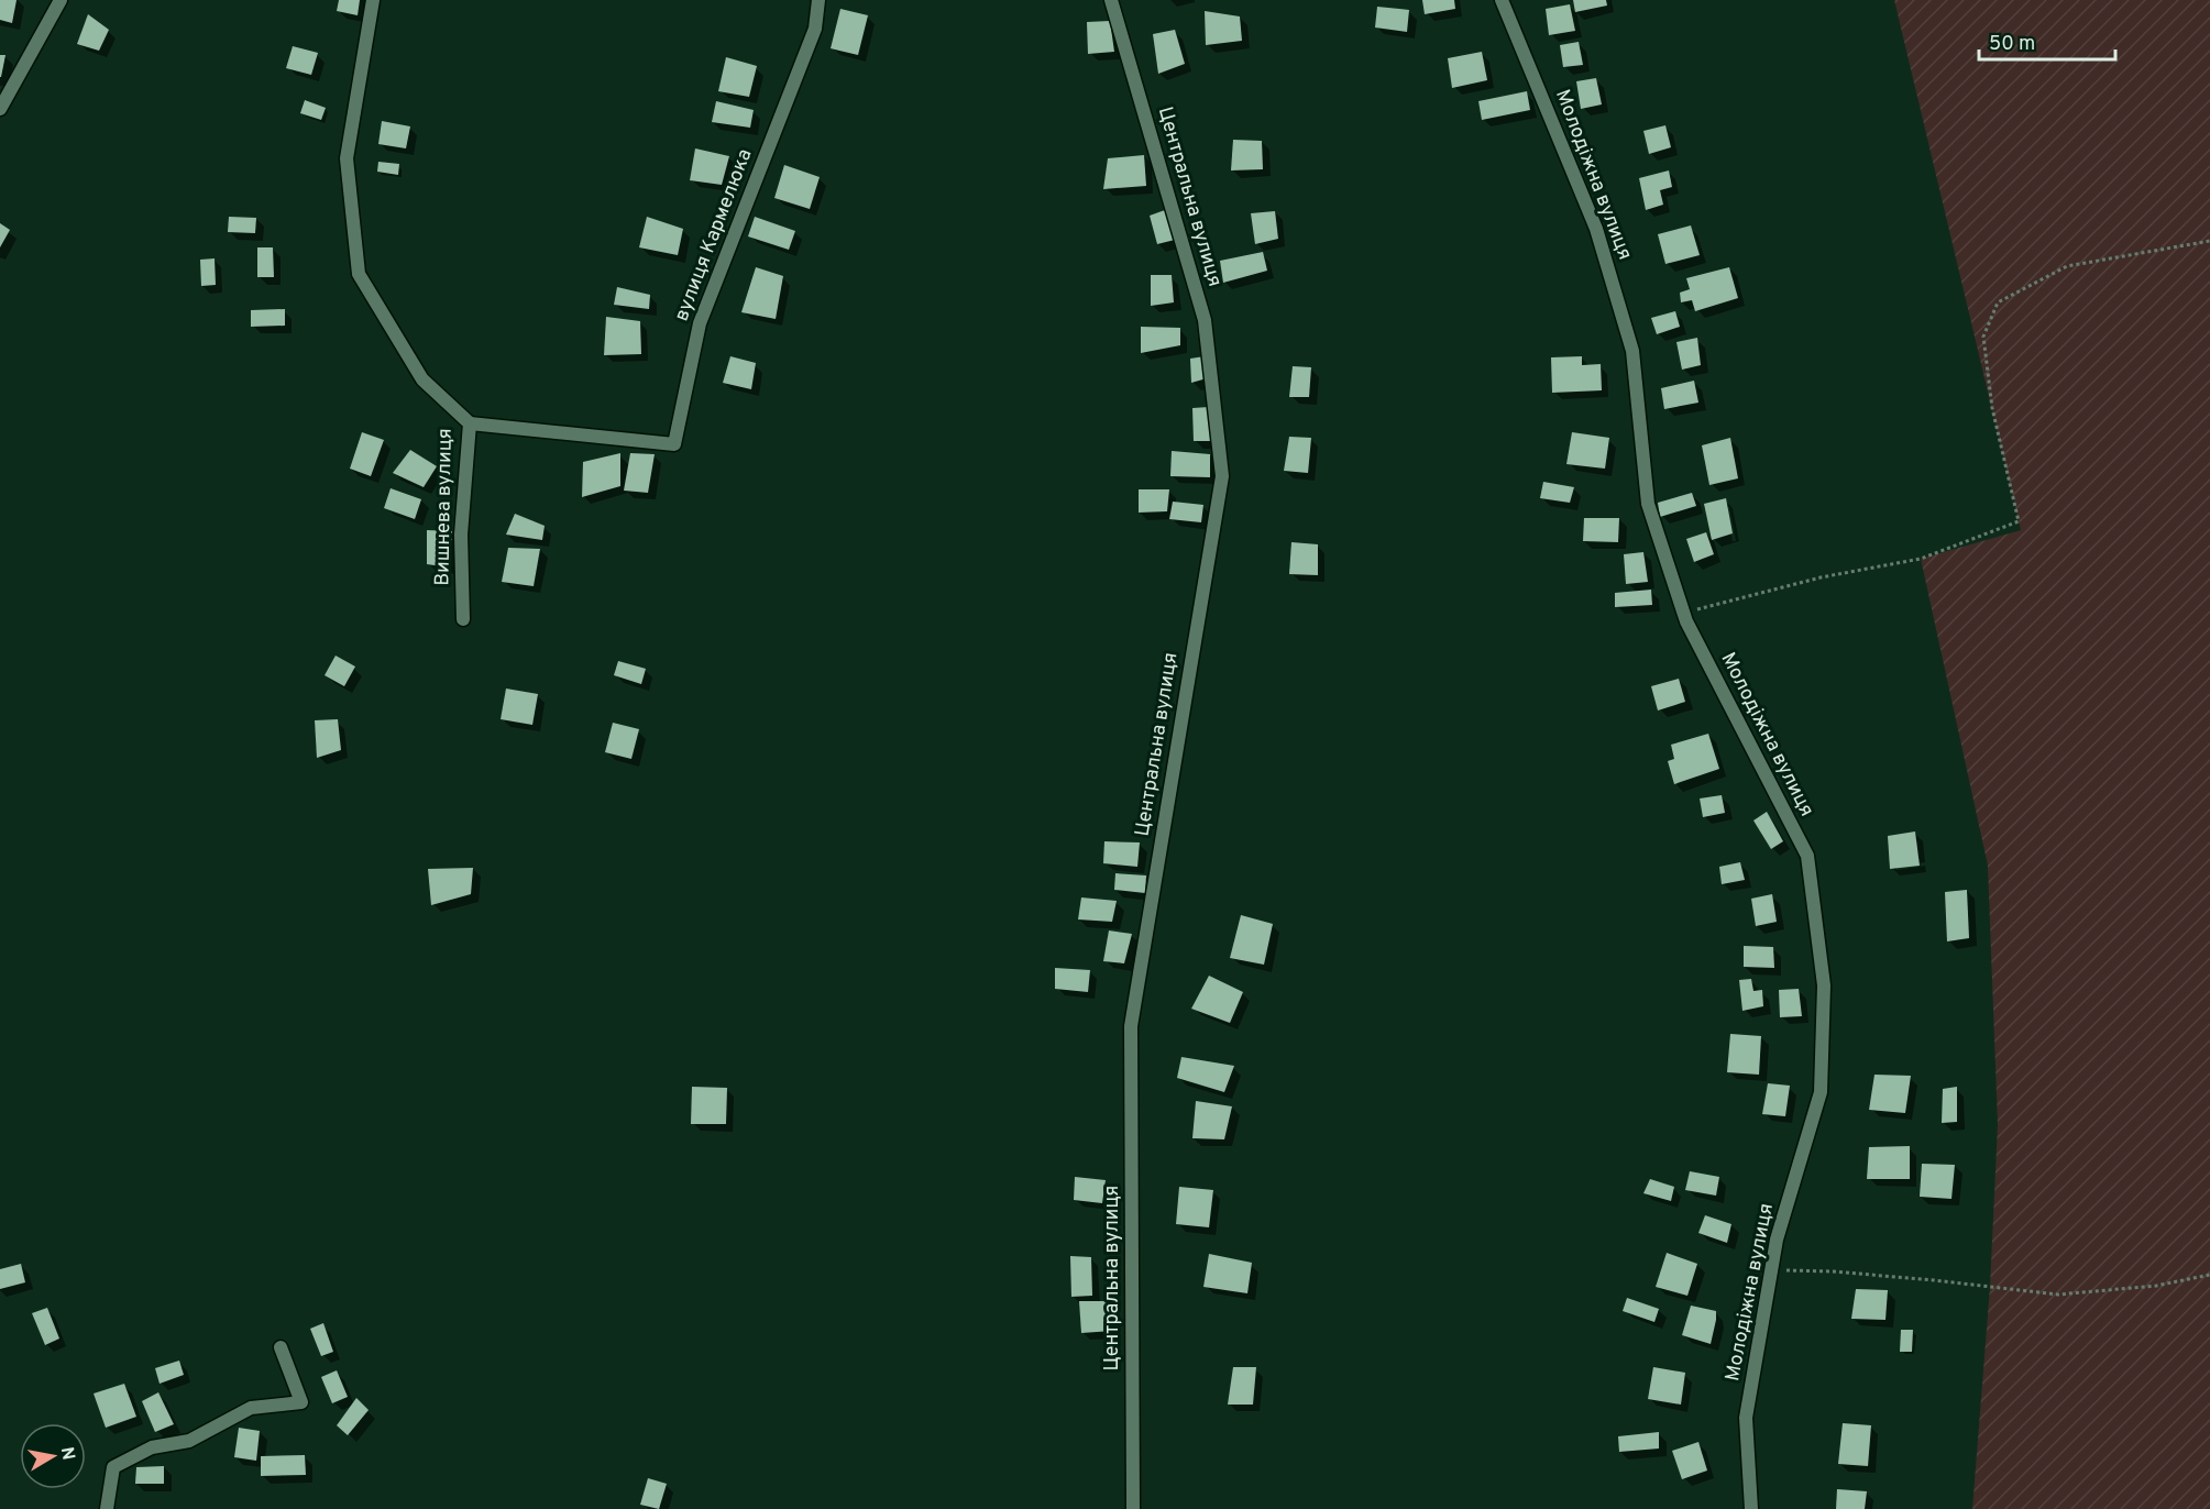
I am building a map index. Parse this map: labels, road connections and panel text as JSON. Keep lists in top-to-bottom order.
{
  "streets": {
    "street": [
      "Молодіжна вулиця",
      "Центральна вулиця",
      "вулиця Кармелюка",
      "Вишнева вулиця"
    ]
  },
  "crossings": [
    ["вулиця Кармелюка", "Вишнева вулиця"]
  ],
  "scale_bar": "50 m",
  "north": "right"
}
